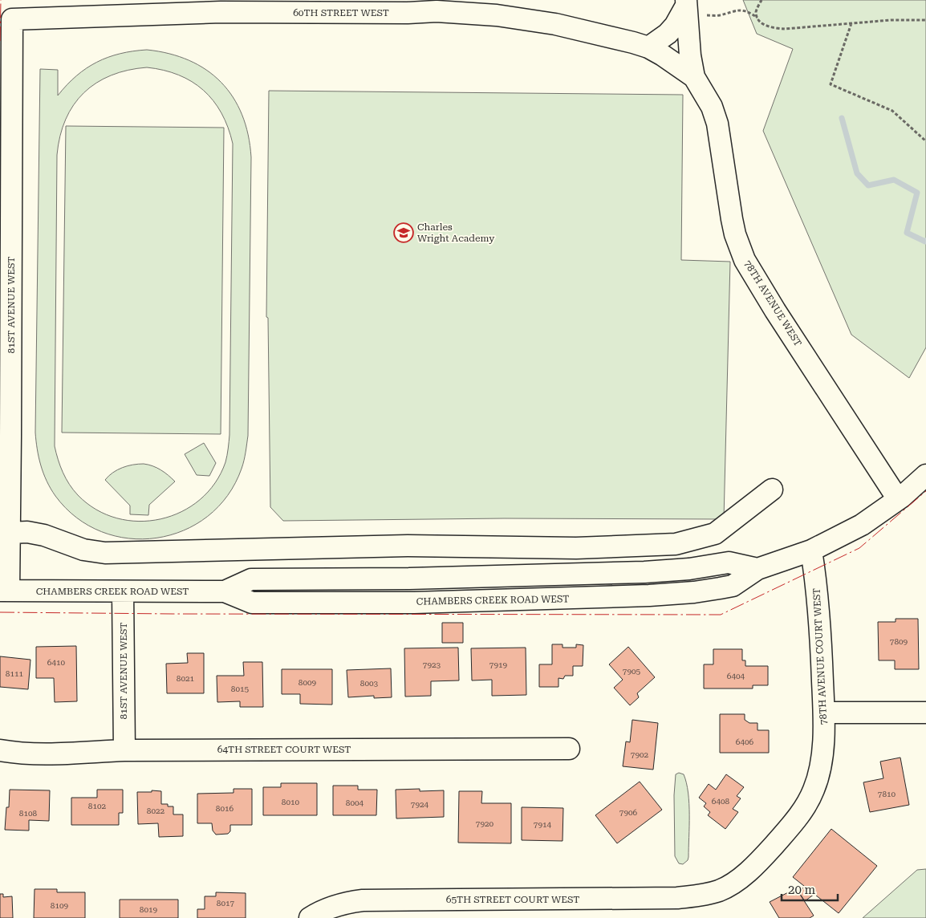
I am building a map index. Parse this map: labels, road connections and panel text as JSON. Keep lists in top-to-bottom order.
{
  "streets": {
    "street": [
      "60TH STREET WEST",
      "78TH AVENUE WEST",
      "81ST AVENUE WEST",
      "CHAMBERS CREEK ROAD WEST",
      "78TH AVENUE COURT WEST",
      "64TH STREET COURT WEST",
      "65TH STREET COURT WEST"
    ]
  },
  "crossings": [
    ["60TH STREET WEST", "78TH AVENUE WEST"],
    ["60TH STREET WEST", "81ST AVENUE WEST"],
    ["78TH AVENUE WEST", "CHAMBERS CREEK ROAD WEST"],
    ["81ST AVENUE WEST", "CHAMBERS CREEK ROAD WEST"],
    ["81ST AVENUE WEST", "64TH STREET COURT WEST"],
    ["CHAMBERS CREEK ROAD WEST", "78TH AVENUE COURT WEST"],
    ["78TH AVENUE COURT WEST", "65TH STREET COURT WEST"]
  ],
  "places": {
    "school or university": ["Charles Wright Academy"]
  },
  "house_numbers": [
    "7809",
    "6410",
    "7923",
    "7919",
    "7905",
    "8111",
    "6404",
    "8021",
    "8009",
    "8003",
    "8015",
    "6406",
    "7902",
    "7810",
    "6408",
    "8010",
    "8004",
    "7924",
    "8102",
    "8016",
    "8022",
    "7906",
    "8108",
    "7920",
    "7914",
    "8017",
    "8109",
    "8019"
  ],
  "scale_bar": "20 m"
}
